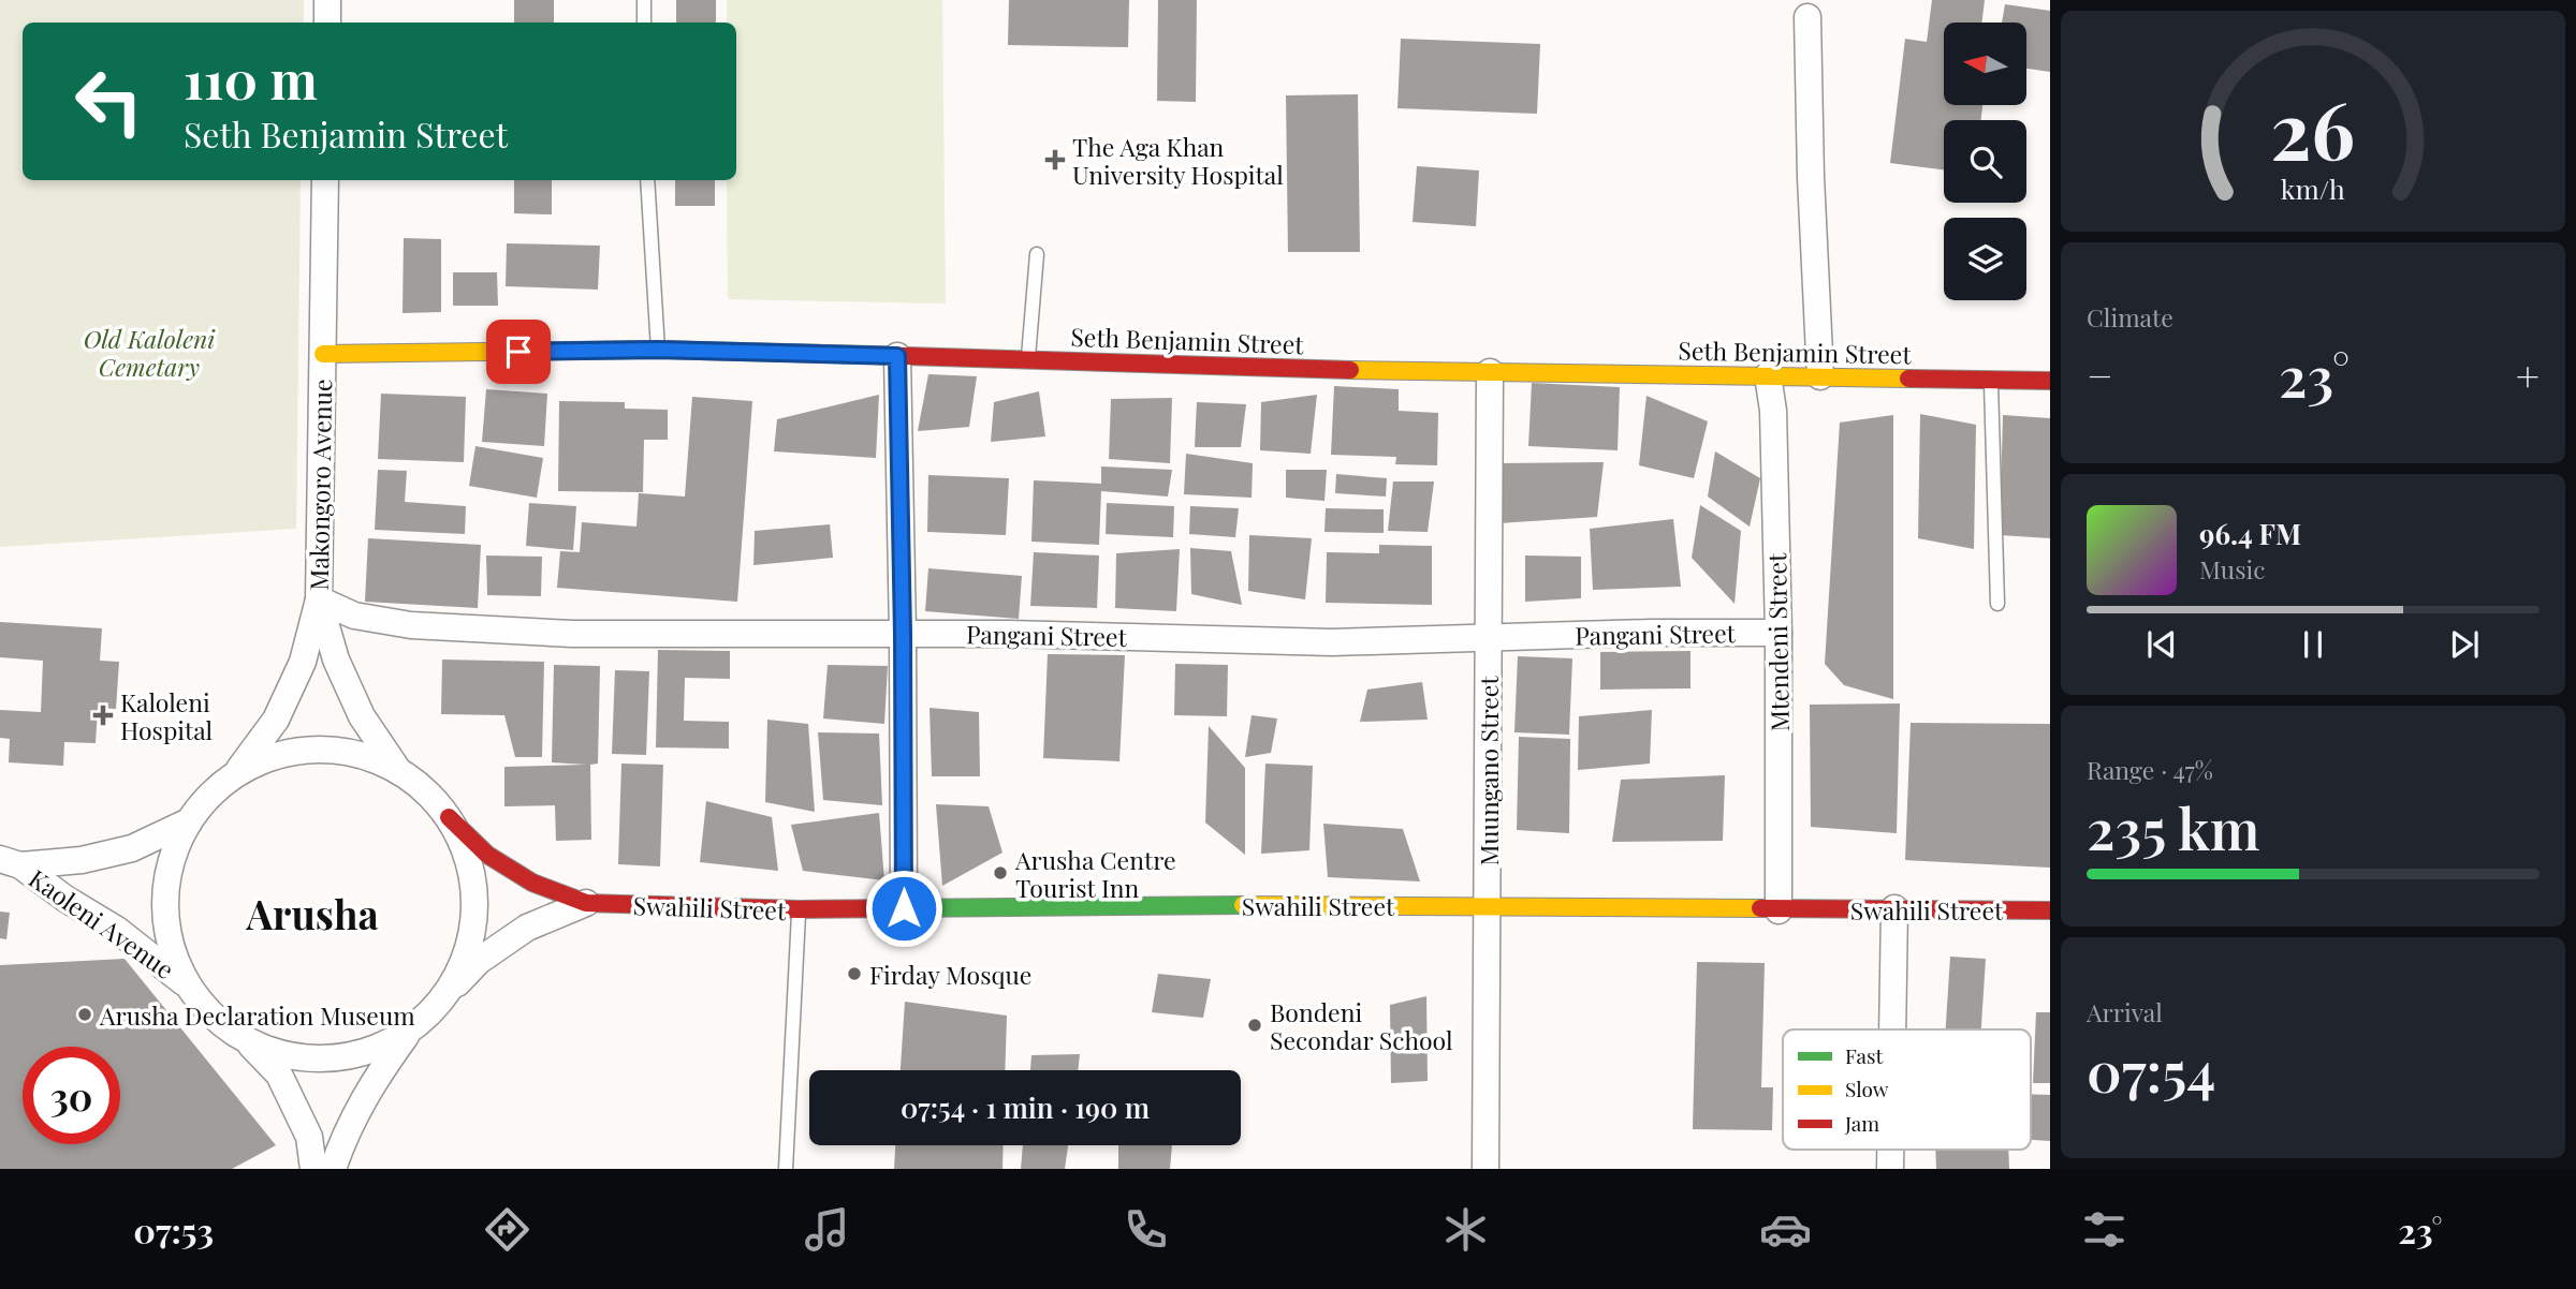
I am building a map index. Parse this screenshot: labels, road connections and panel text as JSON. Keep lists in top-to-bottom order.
{
  "streets": {
    "street": [
      "Seth Benjamin Street",
      "Makongoro Avenue",
      "Pangani Street",
      "Mtendeni Street",
      "Muungano Street",
      "Swahili Street",
      "Kaoleni Avenue"
    ]
  },
  "crossings": [
    ["Seth Benjamin Street", "Makongoro Avenue"],
    ["Seth Benjamin Street", "Mtendeni Street"],
    ["Seth Benjamin Street", "Muungano Street"],
    ["Makongoro Avenue", "Pangani Street"],
    ["Pangani Street", "Mtendeni Street"],
    ["Pangani Street", "Muungano Street"],
    ["Mtendeni Street", "Swahili Street"],
    ["Muungano Street", "Swahili Street"]
  ],
  "districts": ["Arusha"],
  "parks": ["Old Kaloleni Cemetary"],
  "places": {
    "health": ["The Aga Khan University Hospital", "Kaloleni Hospital"],
    "other": [
      "Arusha Centre Tourist Inn",
      "Firday Mosque",
      "Arusha Declaration Museum",
      "Bondeni Secondar School"
    ]
  },
  "legend": ["Fast", "Slow", "Jam"],
  "north": "left",
  "page": {
    "turn": ["110 m", "Seth Benjamin Street"],
    "tile": [
      "Climate",
      ["Range · 47%", "235 km"],
      ["Arrival", "07:54"]
    ],
    "heat": ["−", "23°", "+"],
    "song": ["96.4 FM", "Music"],
    "limit": "30",
    "trip": "07:54 · 1 min · 190 m",
    "tabs": ["07:53", "23°"],
    "gauge": ["26", "km/h"]
  }
}
